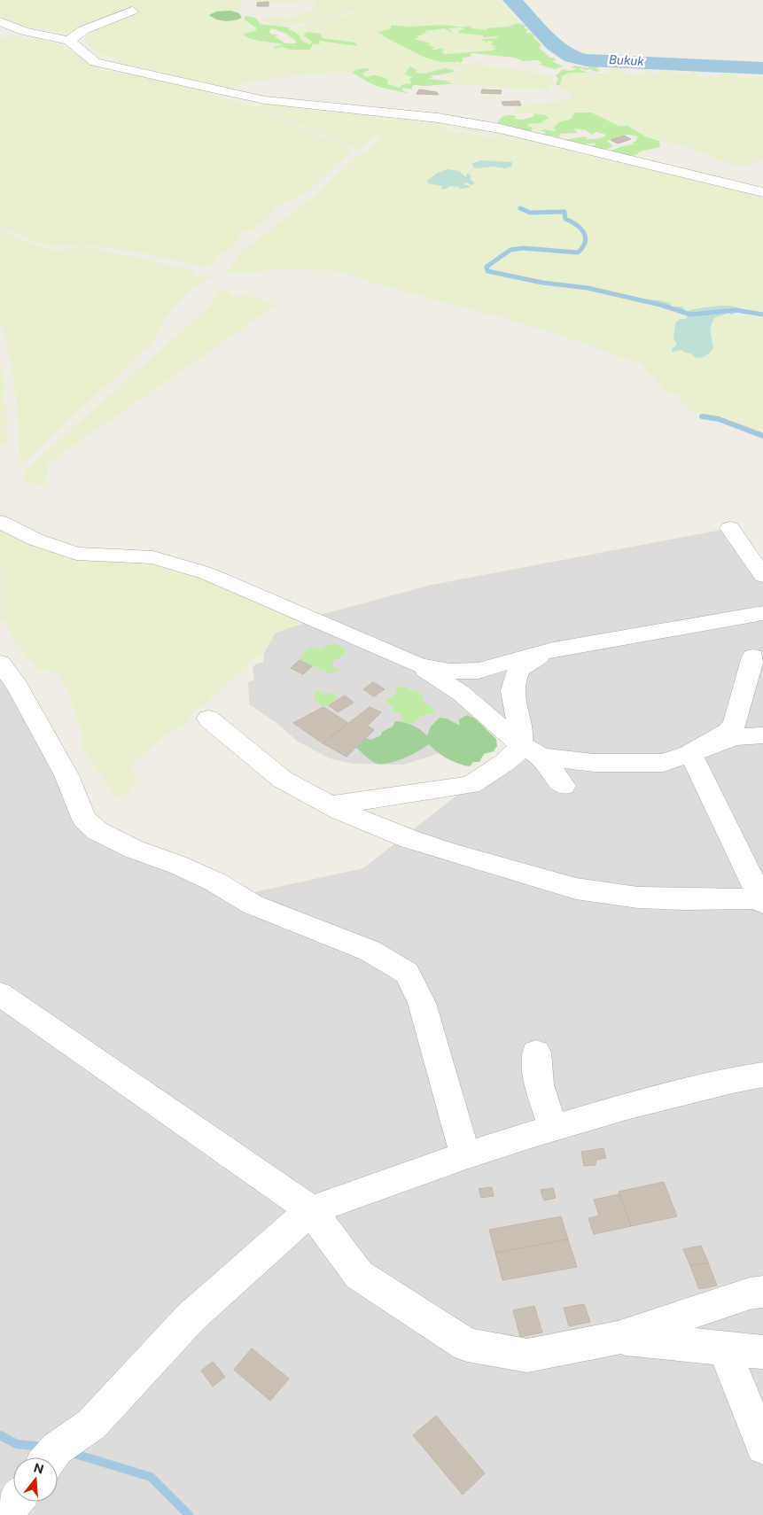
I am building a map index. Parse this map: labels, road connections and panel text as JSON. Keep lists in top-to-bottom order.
{
  "water": ["Bukuk"],
  "north": "top"
}
